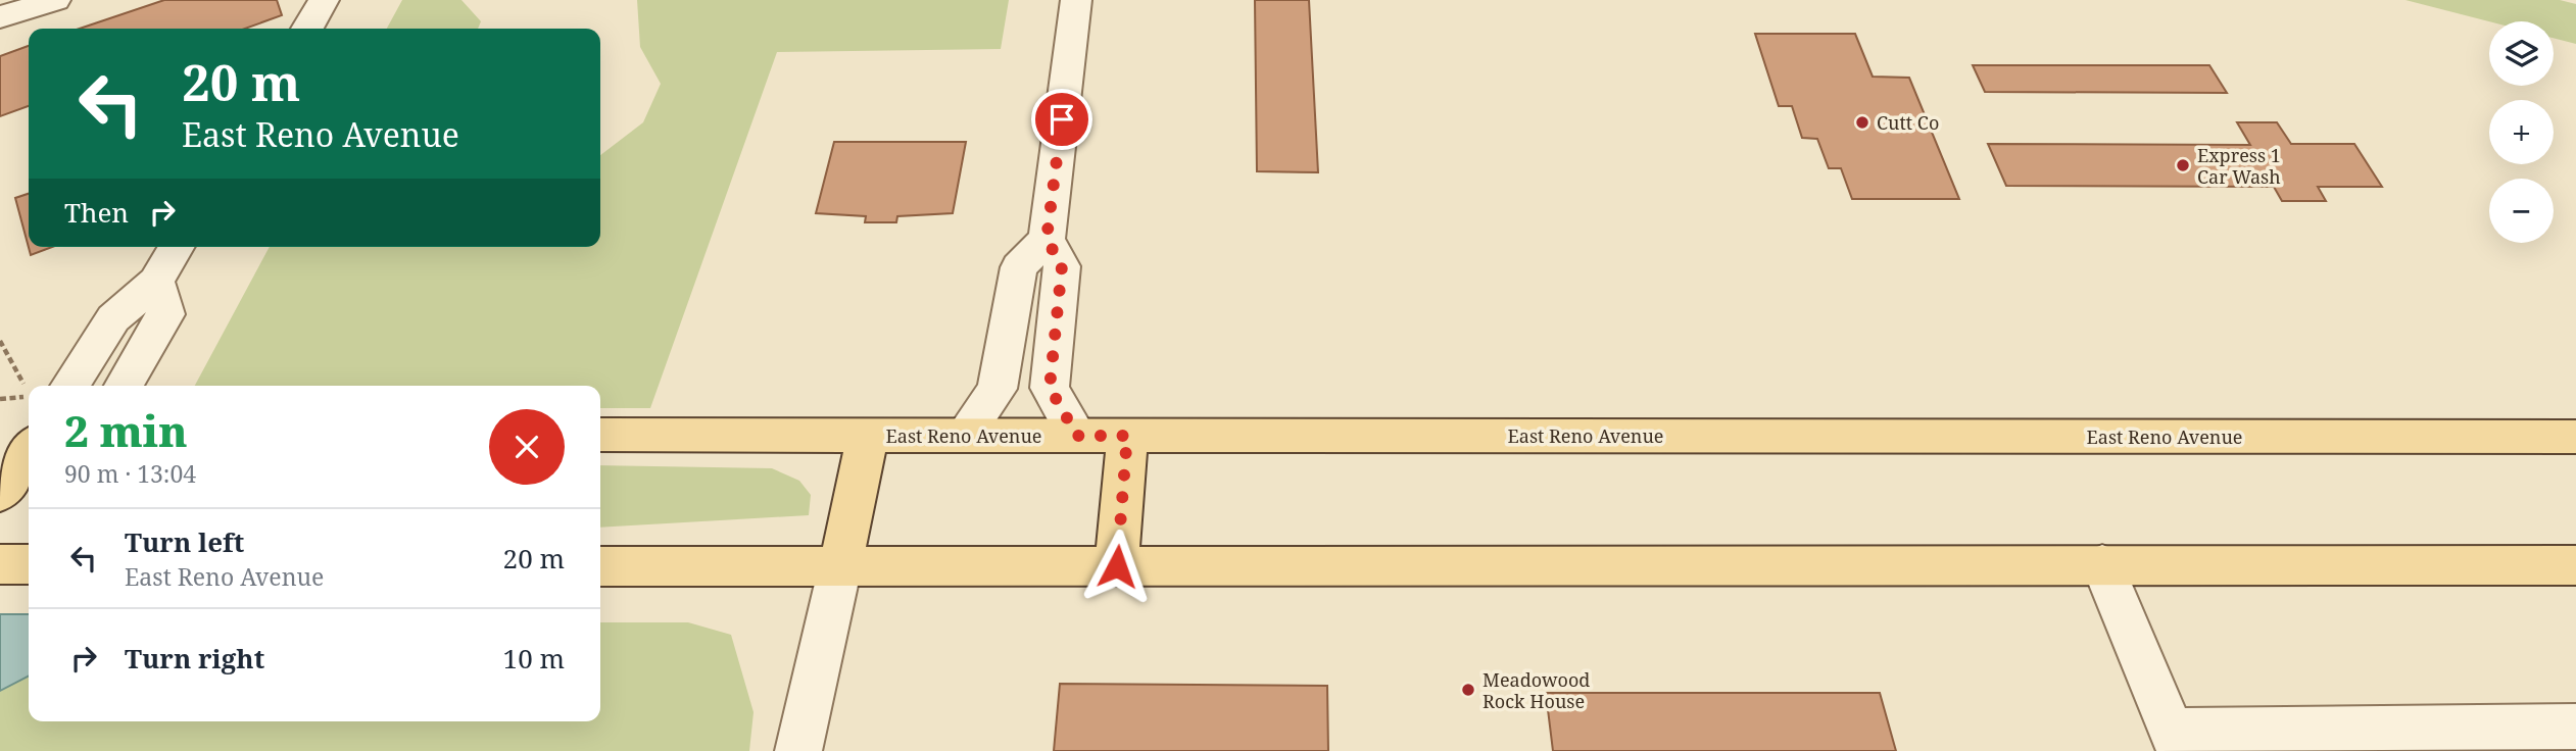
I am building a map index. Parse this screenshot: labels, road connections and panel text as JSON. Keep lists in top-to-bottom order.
{
  "streets": {
    "main road": ["East Reno Avenue"]
  },
  "places": ["Cutt Co", "Express 1 Car Wash", "Meadowood Rock House"],
  "page": {
    "map_buttons": ["+", "−"],
    "turn": ["20 m", "East Reno Avenue"],
    "then": "Then",
    "heading": ["2 min", "90 m · 13:04"],
    "list": [
      {
        "name": "Turn left",
        "note": "East Reno Avenue",
        "value": "20 m"
      },
      {
        "name": "Turn right",
        "value": "10 m"
      }
    ]
  }
}
